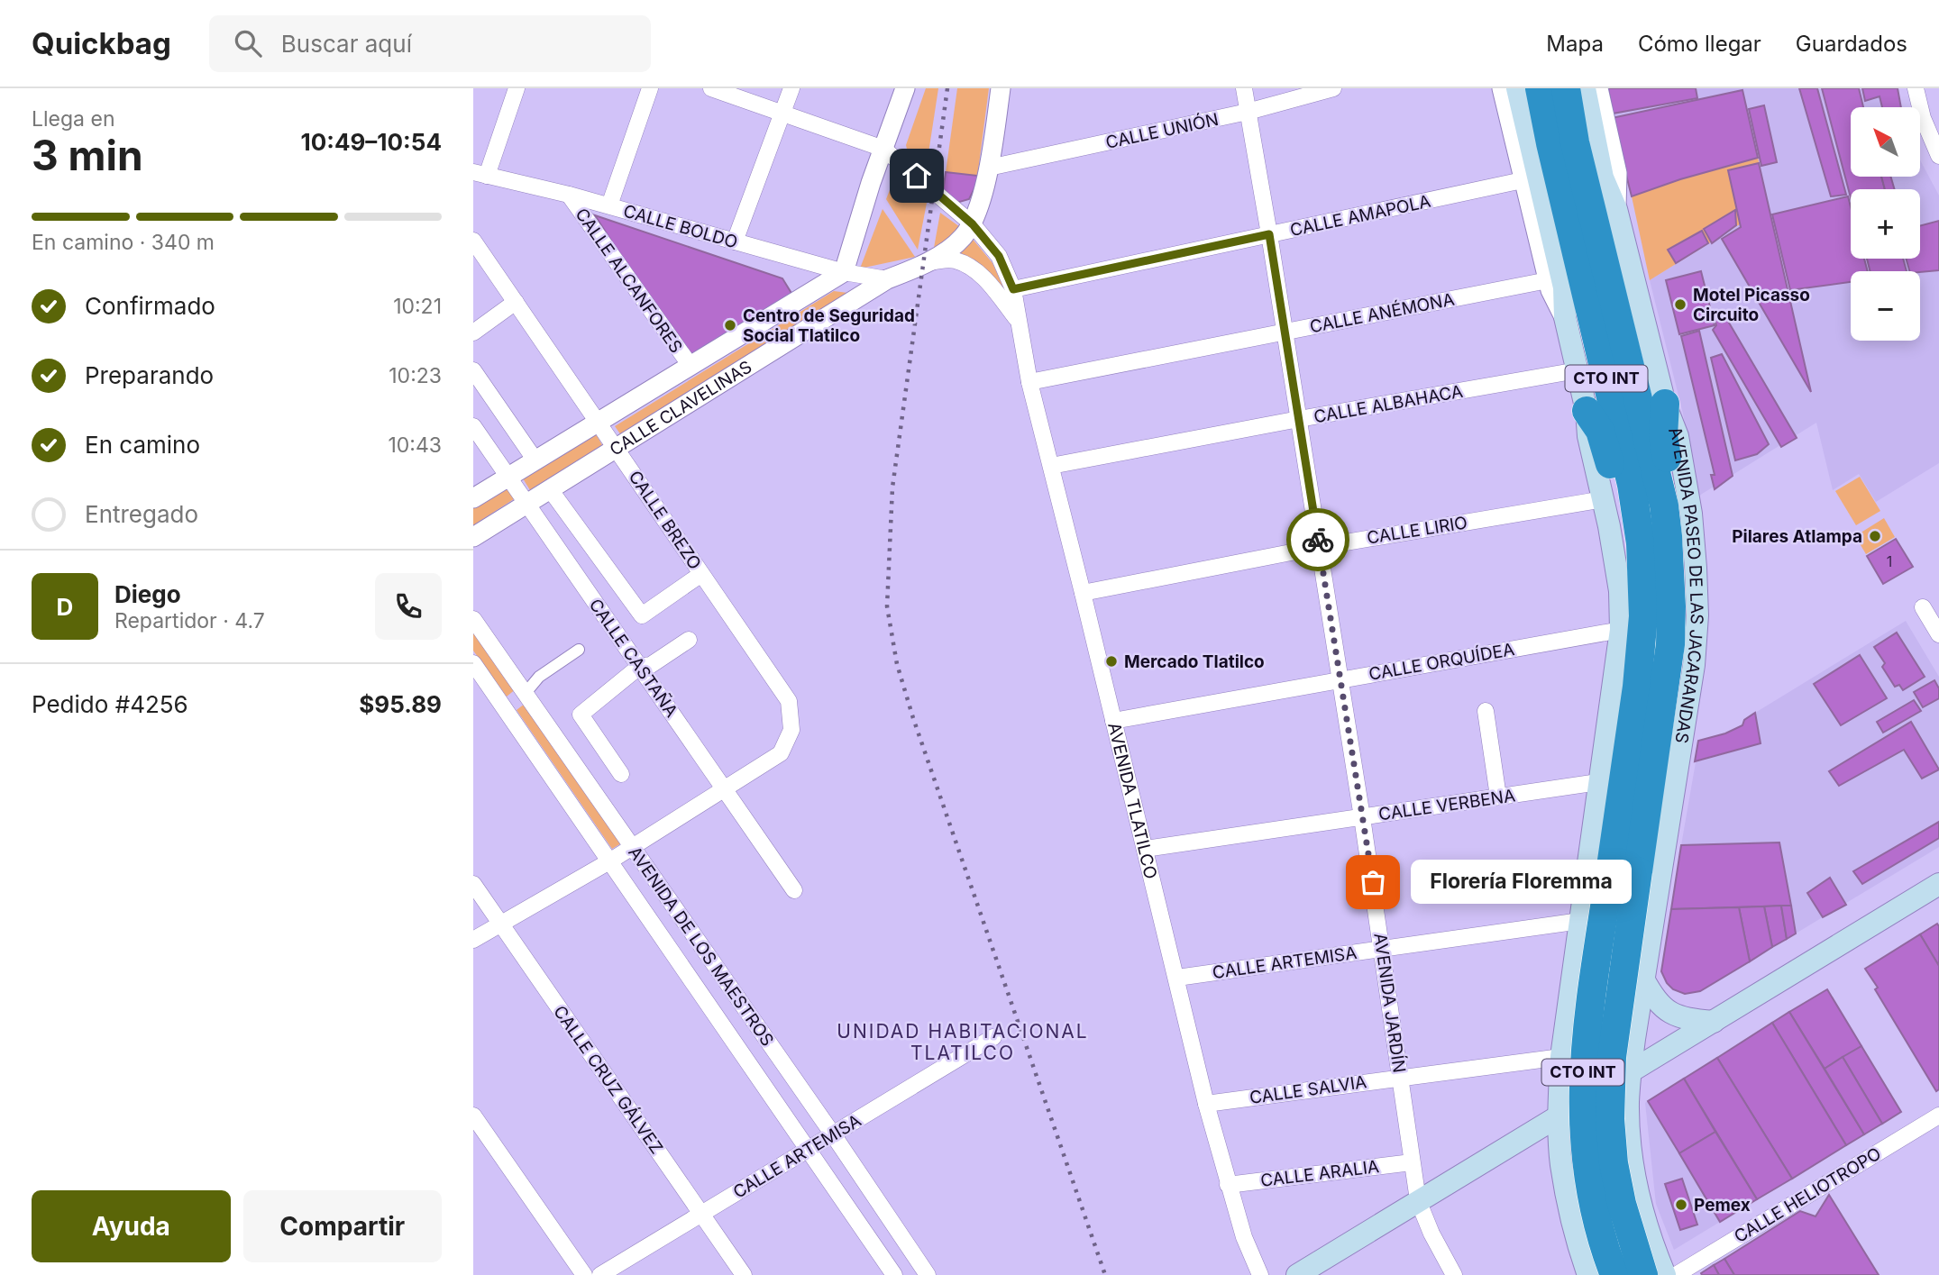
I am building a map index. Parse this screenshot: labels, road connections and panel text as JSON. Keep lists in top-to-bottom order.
{
  "streets": {
    "highway": ["CTO INT"],
    "main road": ["AVENIDA PASEO DE LAS JACARANDAS"],
    "street": [
      "CALLE UNIÓN",
      "CALLE AMAPOLA",
      "CALLE BOLDO",
      "CALLE ALCANFORES",
      "CALLE ANÉMONA",
      "CALLE ALBAHACA",
      "CALLE CLAVELINAS",
      "CALLE BREZO",
      "CALLE LIRIO",
      "CALLE CASTAÑA",
      "CALLE ORQUÍDEA",
      "AVENIDA TLATILCO",
      "CALLE VERBENA",
      "AVENIDA DE LOS MAESTROS",
      "CALLE ARTEMISA",
      "AVENIDA JARDÍN",
      "CALLE CRUZ GÁLVEZ",
      "CALLE SALVIA",
      "CALLE ARALIA",
      "CALLE HELIOTROPO"
    ]
  },
  "crossings": [
    ["CALLE UNIÓN", "AVENIDA JARDÍN"],
    ["CALLE AMAPOLA", "AVENIDA TLATILCO"],
    ["CALLE AMAPOLA", "AVENIDA JARDÍN"],
    ["CALLE BOLDO", "CALLE ALCANFORES"],
    ["CALLE BOLDO", "CALLE CLAVELINAS"],
    ["CALLE ALCANFORES", "CALLE CLAVELINAS"],
    ["CALLE ANÉMONA", "CTO INT"],
    ["CALLE ANÉMONA", "AVENIDA TLATILCO"],
    ["CALLE ANÉMONA", "AVENIDA JARDÍN"],
    ["CTO INT", "CALLE ALBAHACA"],
    ["CTO INT", "CALLE LIRIO"],
    ["CTO INT", "CALLE ORQUÍDEA"],
    ["CTO INT", "CALLE VERBENA"],
    ["CTO INT", "CALLE ARTEMISA"],
    ["CTO INT", "CALLE SALVIA"],
    ["CALLE ALBAHACA", "AVENIDA TLATILCO"],
    ["CALLE ALBAHACA", "AVENIDA JARDÍN"],
    ["CALLE CLAVELINAS", "CALLE BREZO"],
    ["CALLE CLAVELINAS", "CALLE CASTAÑA"],
    ["CALLE CLAVELINAS", "AVENIDA TLATILCO"],
    ["CALLE BREZO", "CALLE CASTAÑA"],
    ["CALLE BREZO", "AVENIDA DE LOS MAESTROS"],
    ["CALLE BREZO", "CALLE CRUZ GÁLVEZ"],
    ["CALLE LIRIO", "AVENIDA TLATILCO"],
    ["CALLE LIRIO", "AVENIDA JARDÍN"],
    ["CALLE ORQUÍDEA", "AVENIDA TLATILCO"],
    ["CALLE ORQUÍDEA", "AVENIDA JARDÍN"],
    ["AVENIDA TLATILCO", "CALLE VERBENA"],
    ["AVENIDA TLATILCO", "CALLE ARTEMISA"],
    ["AVENIDA TLATILCO", "CALLE SALVIA"],
    ["AVENIDA TLATILCO", "CALLE ARALIA"],
    ["CALLE VERBENA", "AVENIDA JARDÍN"],
    ["AVENIDA DE LOS MAESTROS", "CALLE ARTEMISA"],
    ["CALLE ARTEMISA", "AVENIDA JARDÍN"],
    ["CALLE ARTEMISA", "CALLE CRUZ GÁLVEZ"],
    ["AVENIDA JARDÍN", "CALLE SALVIA"],
    ["AVENIDA JARDÍN", "CALLE ARALIA"]
  ],
  "districts": ["UNIDAD HABITACIONAL TLATILCO"],
  "places": [
    "Motel Picasso Circuito",
    "Centro de Seguridad Social Tlatilco",
    "Pilares Atlampa",
    "Mercado Tlatilco",
    "Florería Floremma",
    "Pemex"
  ],
  "house_numbers": ["1"],
  "north": "top left",
  "page": {
    "header": "Quickbag",
    "search": "Buscar aquí",
    "nav": ["Mapa", "Cómo llegar", "Guardados"],
    "heading": ["3 min", "Llega en", "10:49–10:54"],
    "panel": [
      "Diego",
      "Repartidor · 4.7",
      "Pedido #4256",
      "$95.89"
    ],
    "map_buttons": ["+", "−"],
    "bar": "En camino · 340 m",
    "list": [
      ["Confirmado", "10:21"],
      ["Preparando", "10:23"],
      ["En camino", "10:43"],
      "Entregado"
    ],
    "round": "D",
    "bubble": "Florería Floremma",
    "buttons": ["Ayuda", "Compartir"]
  }
}
